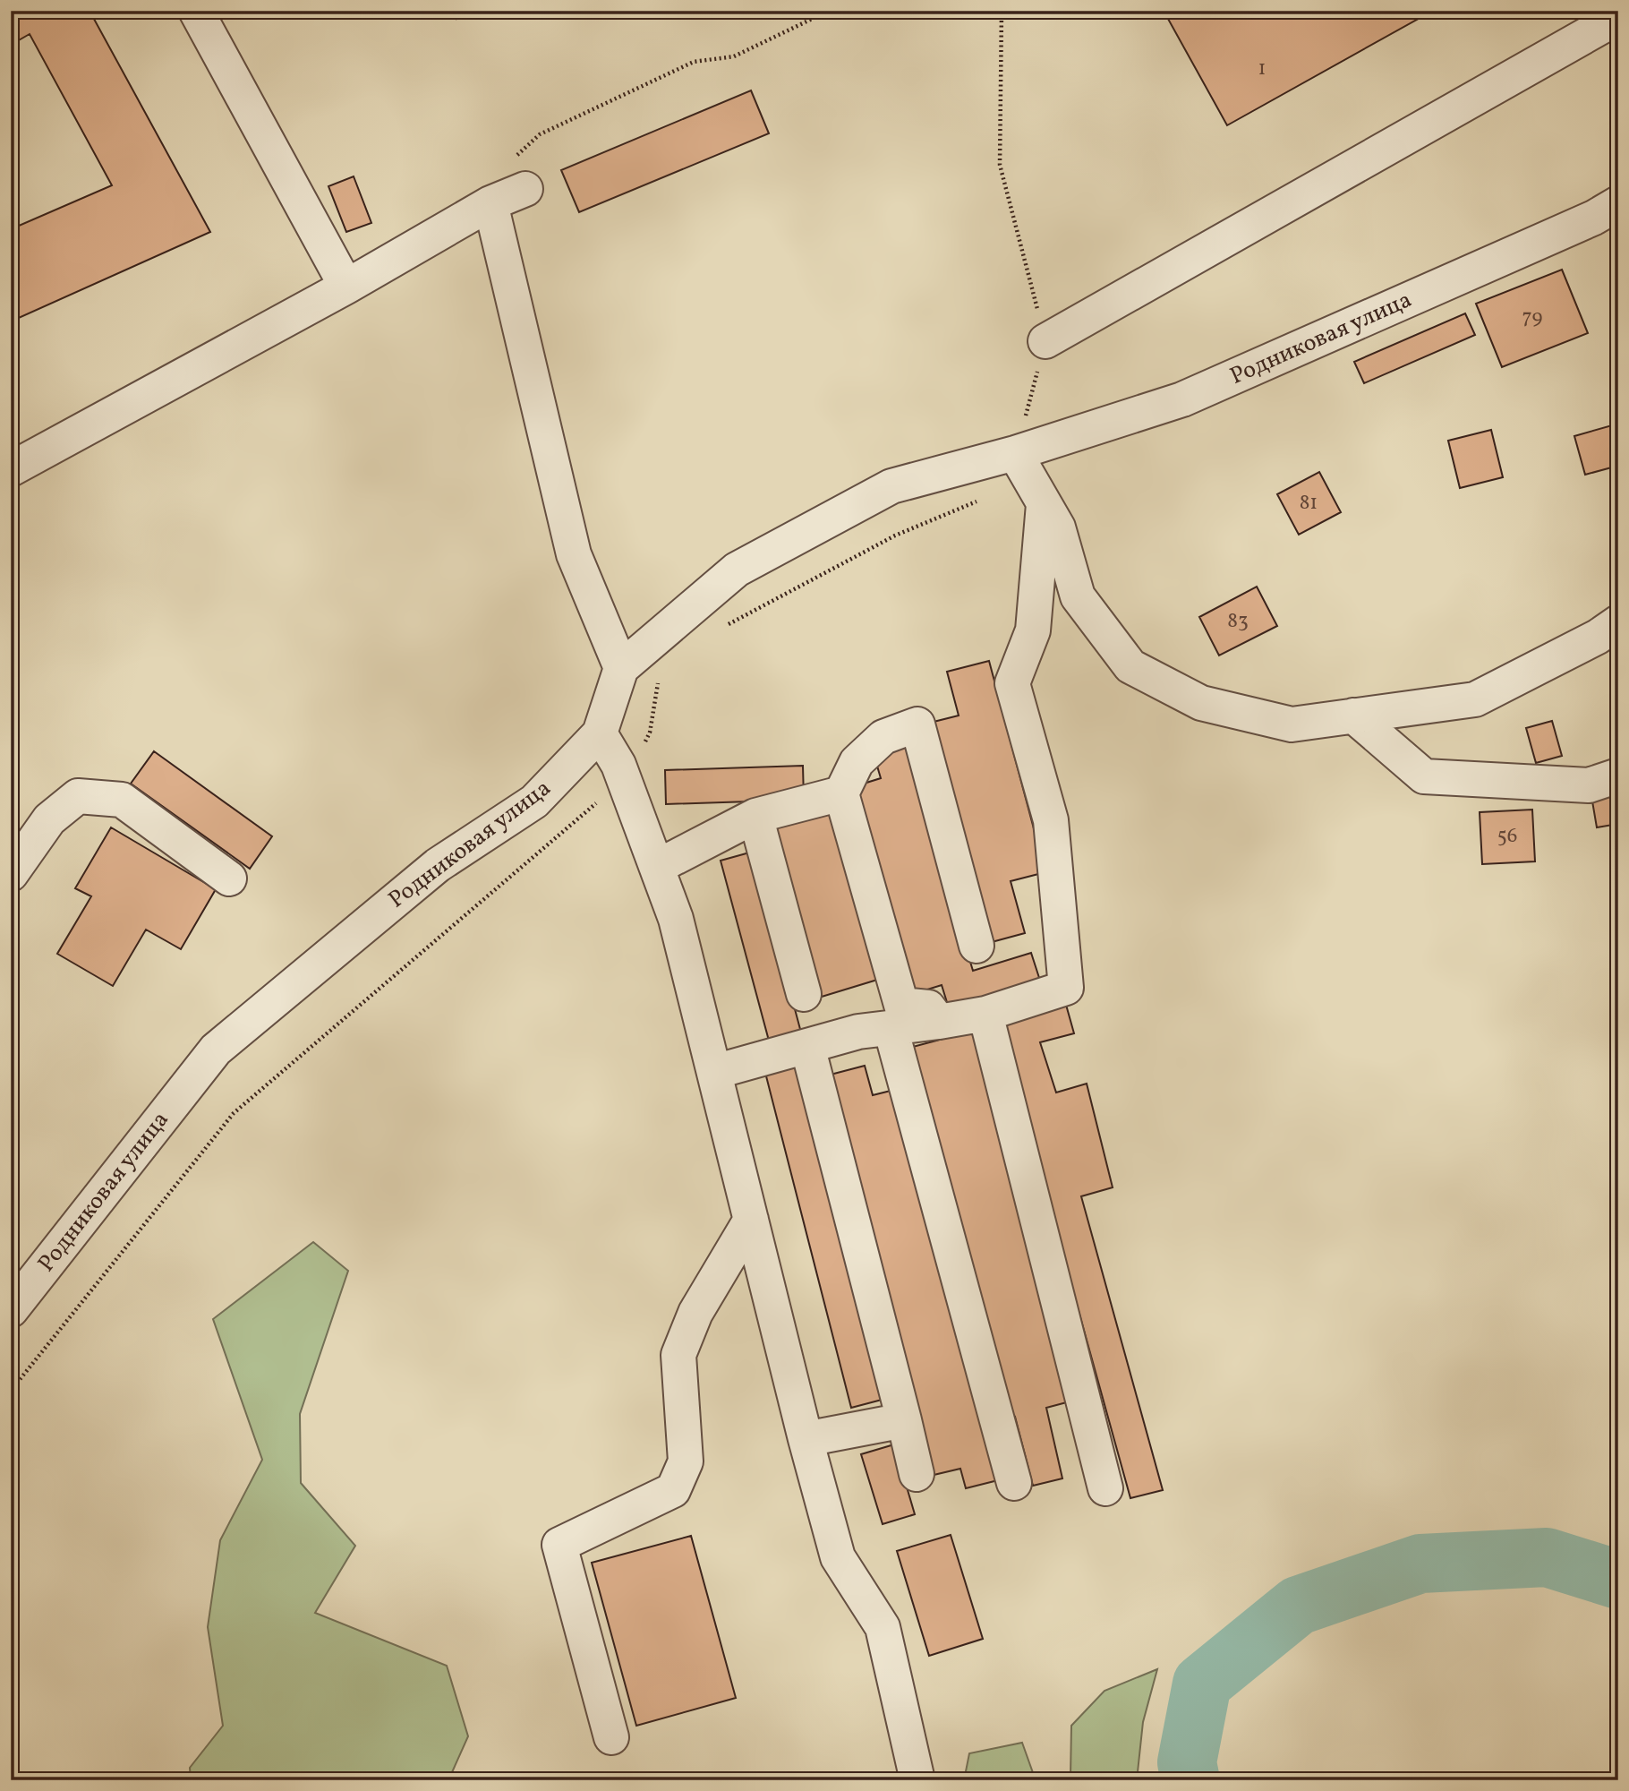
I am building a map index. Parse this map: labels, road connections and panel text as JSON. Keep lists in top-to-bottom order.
{
  "streets": {
    "street": ["Родниковая улица"]
  },
  "house_numbers": [
    "1",
    "79",
    "81",
    "83",
    "56"
  ]
}
